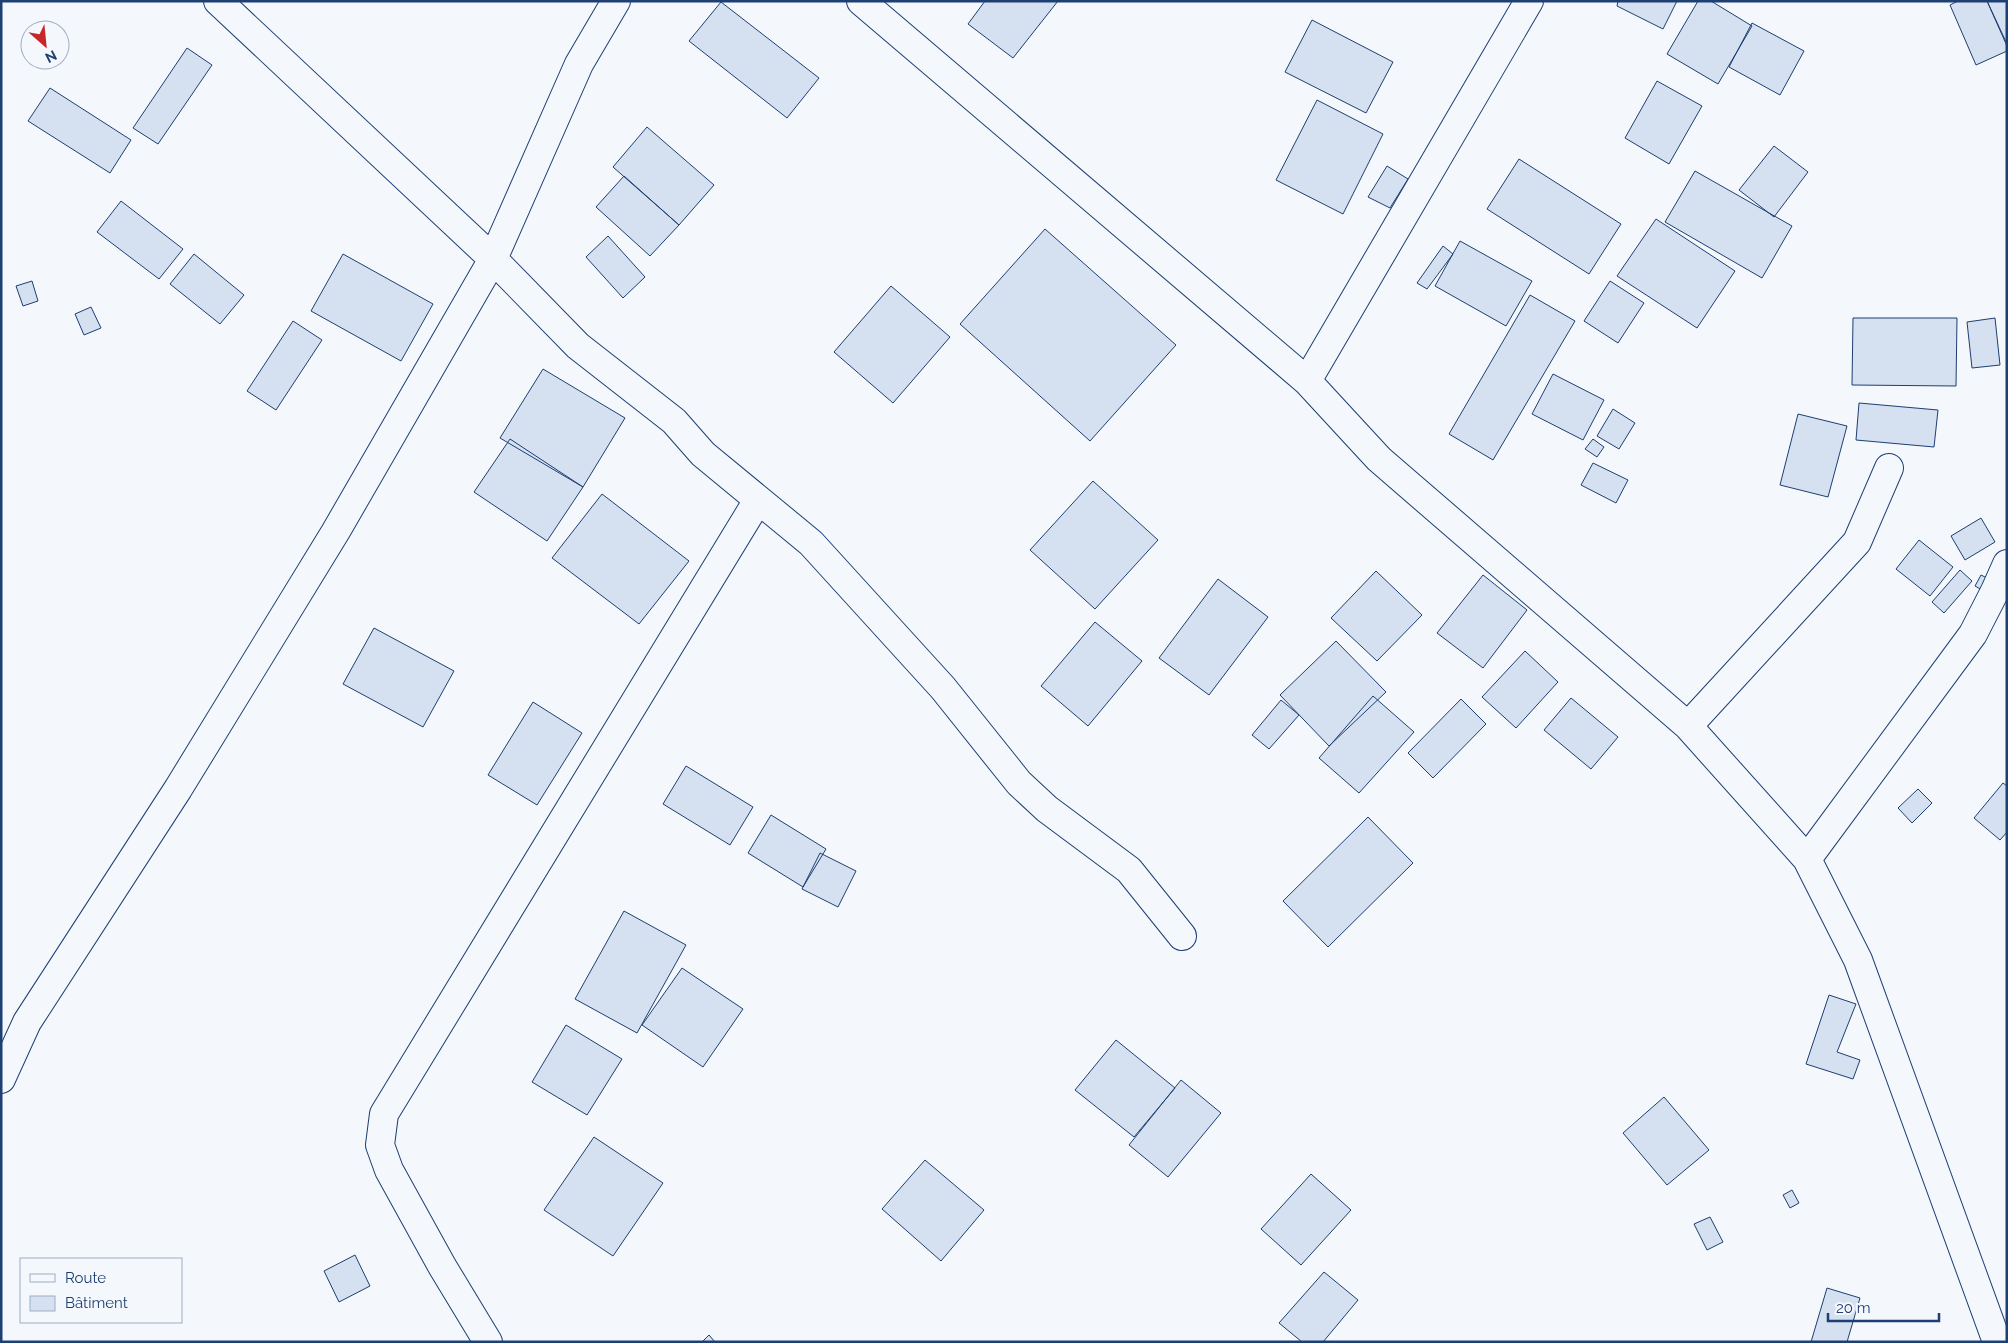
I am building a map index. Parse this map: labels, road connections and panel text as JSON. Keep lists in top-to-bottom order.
{
  "legend": ["Route", "Bâtiment"],
  "scale_bar": "20 m",
  "north": "bottom right"
}
